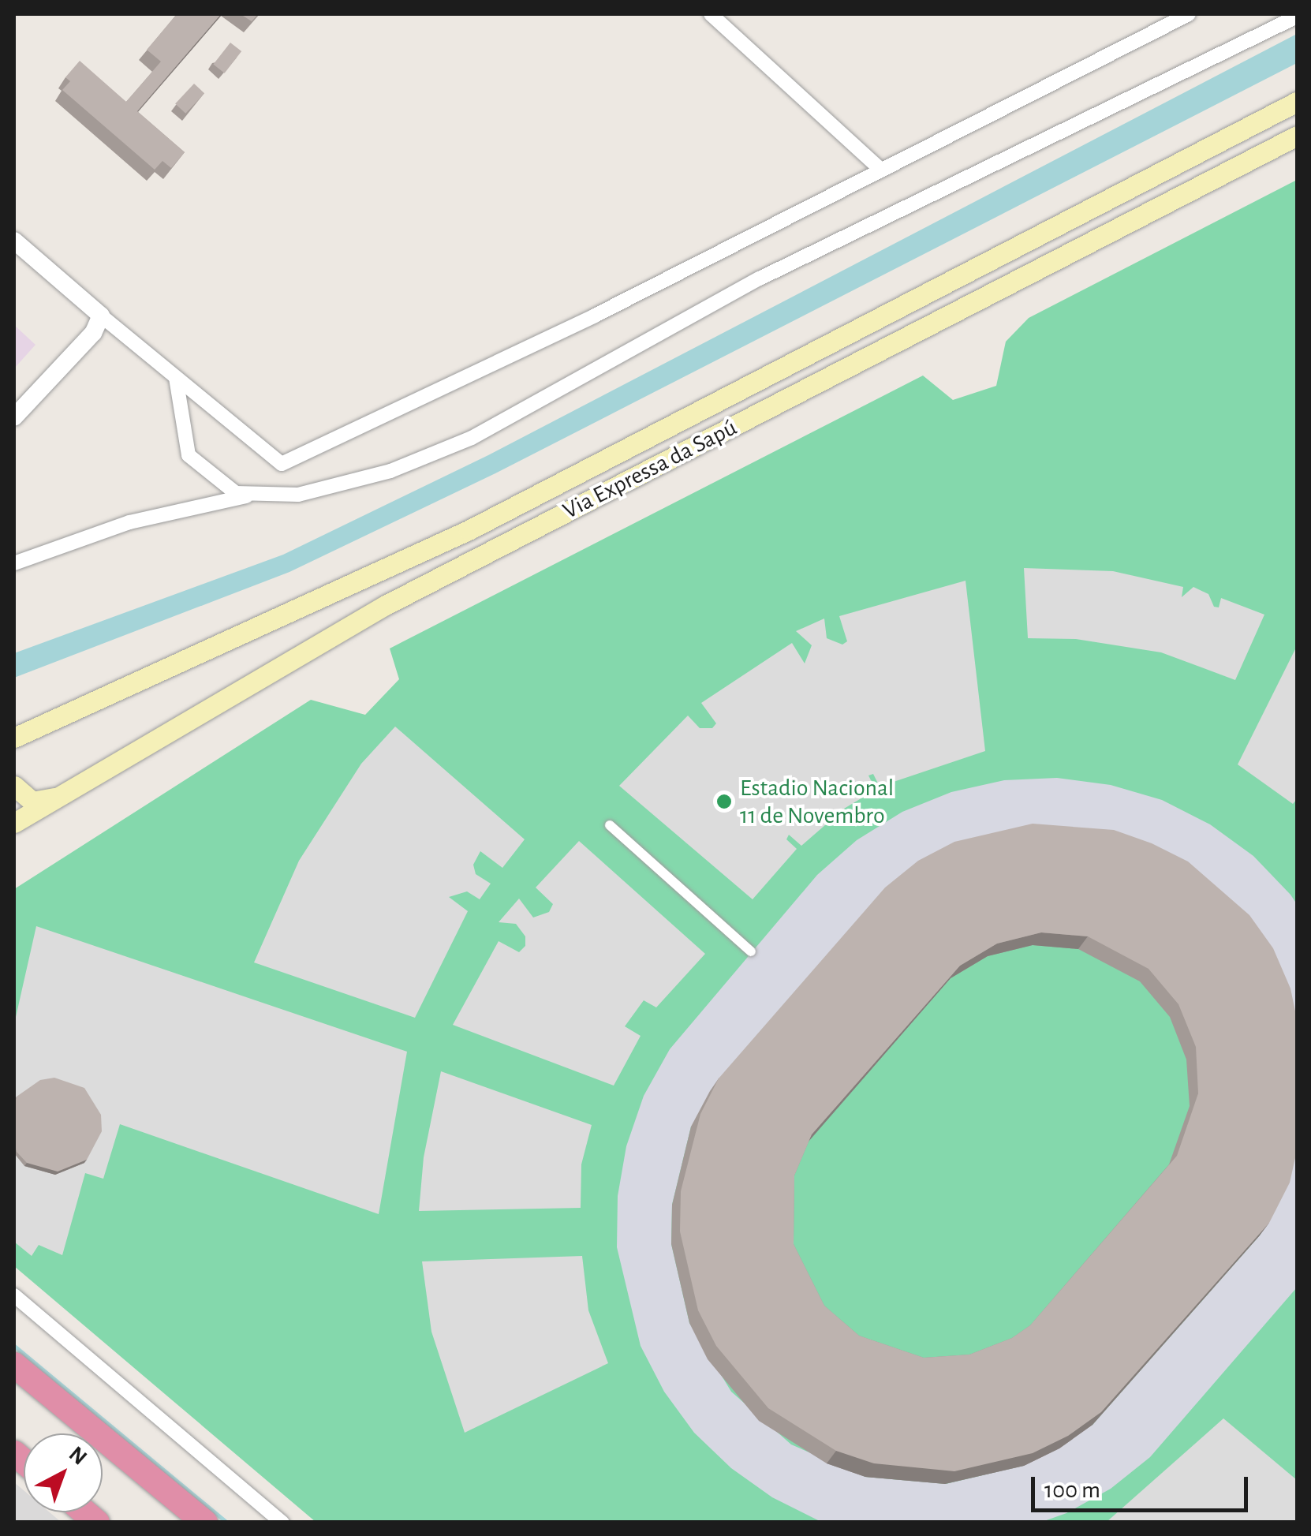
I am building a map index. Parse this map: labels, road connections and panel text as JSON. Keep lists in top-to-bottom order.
{
  "streets": {
    "main road": ["Via Expressa da Sapú"]
  },
  "places": ["Estadio Nacional 11 de Novembro"],
  "scale_bar": "100 m",
  "north": "top right"
}
